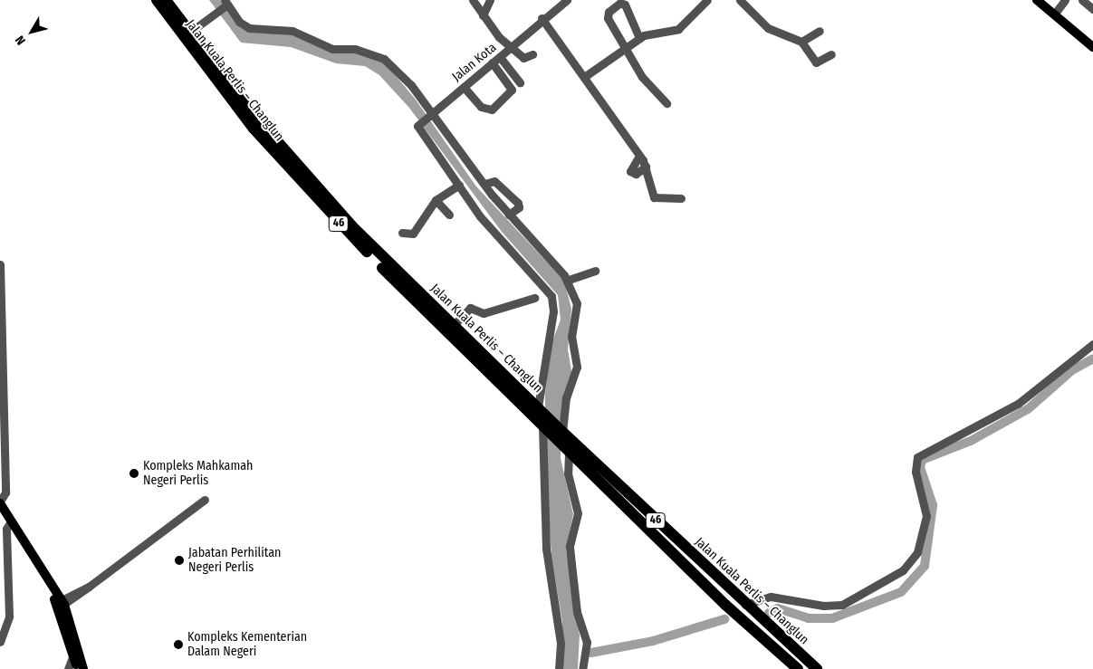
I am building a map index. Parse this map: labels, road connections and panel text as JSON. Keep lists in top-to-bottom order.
{
  "streets": {
    "highway": ["Jalan Kuala Perlis – Changlun", "46"],
    "street": ["Jalan Kota"]
  },
  "places": ["Kompleks Mahkamah Negeri Perlis", "Jabatan Perhilitan Negeri Perlis", "Kompleks Kementerian Dalam Negeri"],
  "north": "bottom left"
}
